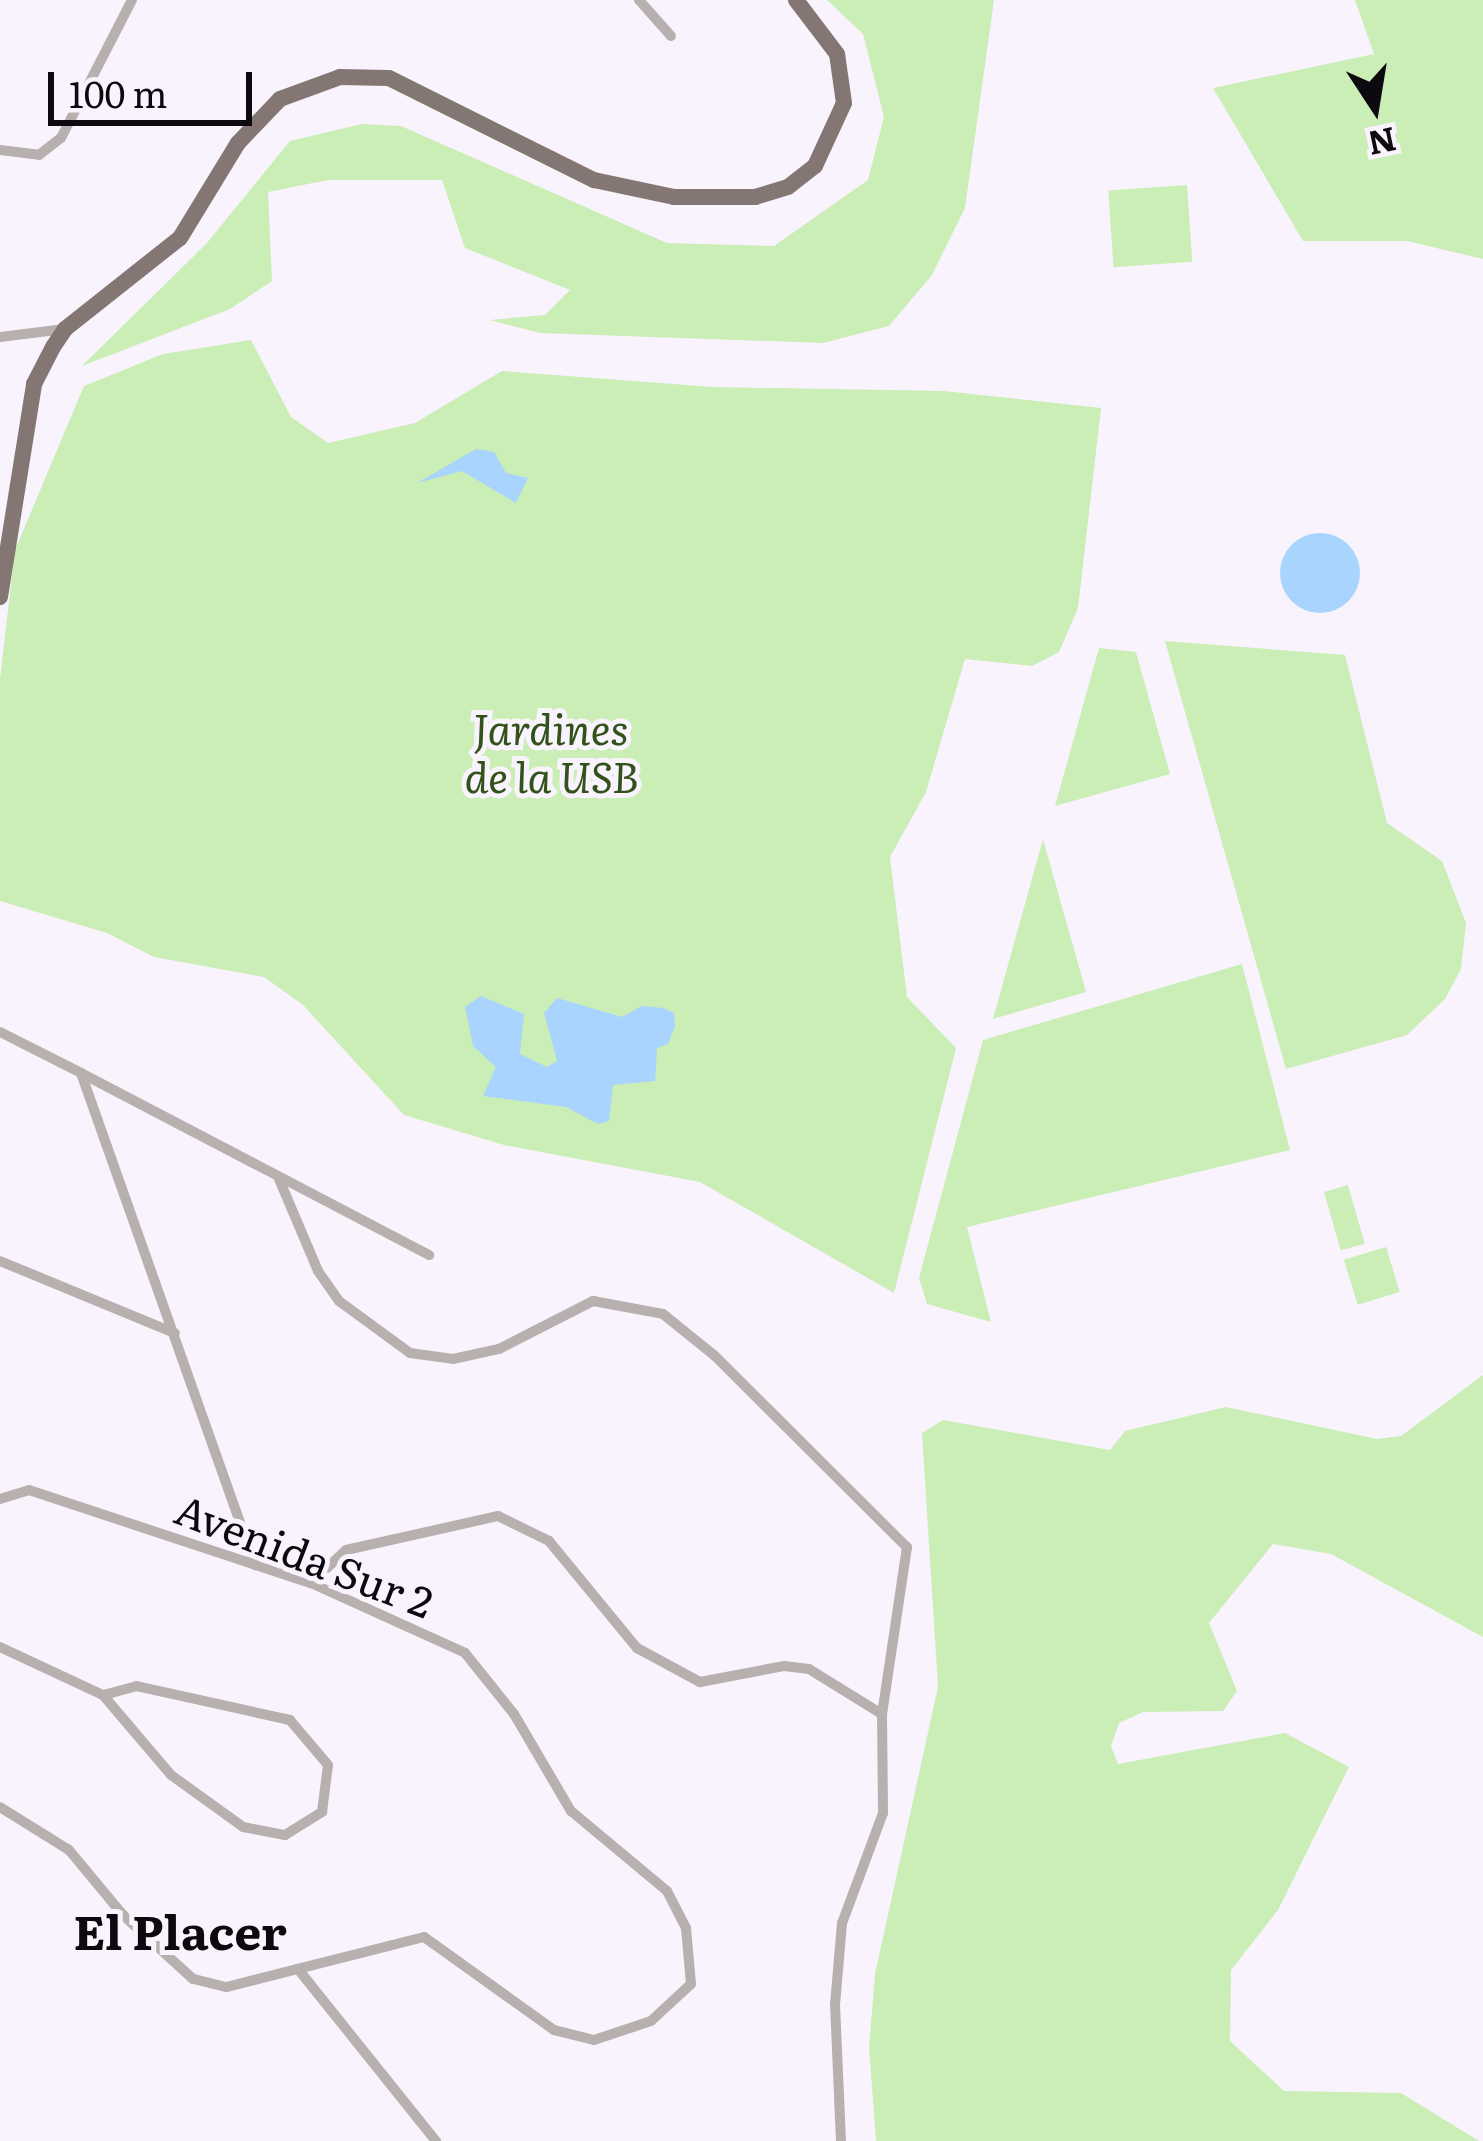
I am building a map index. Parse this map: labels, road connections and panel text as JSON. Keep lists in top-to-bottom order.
{
  "streets": {
    "street": ["Avenida Sur 2"]
  },
  "districts": ["El Placer"],
  "parks": ["Jardines de la USB"],
  "scale_bar": "100 m",
  "north": "bottom"
}
